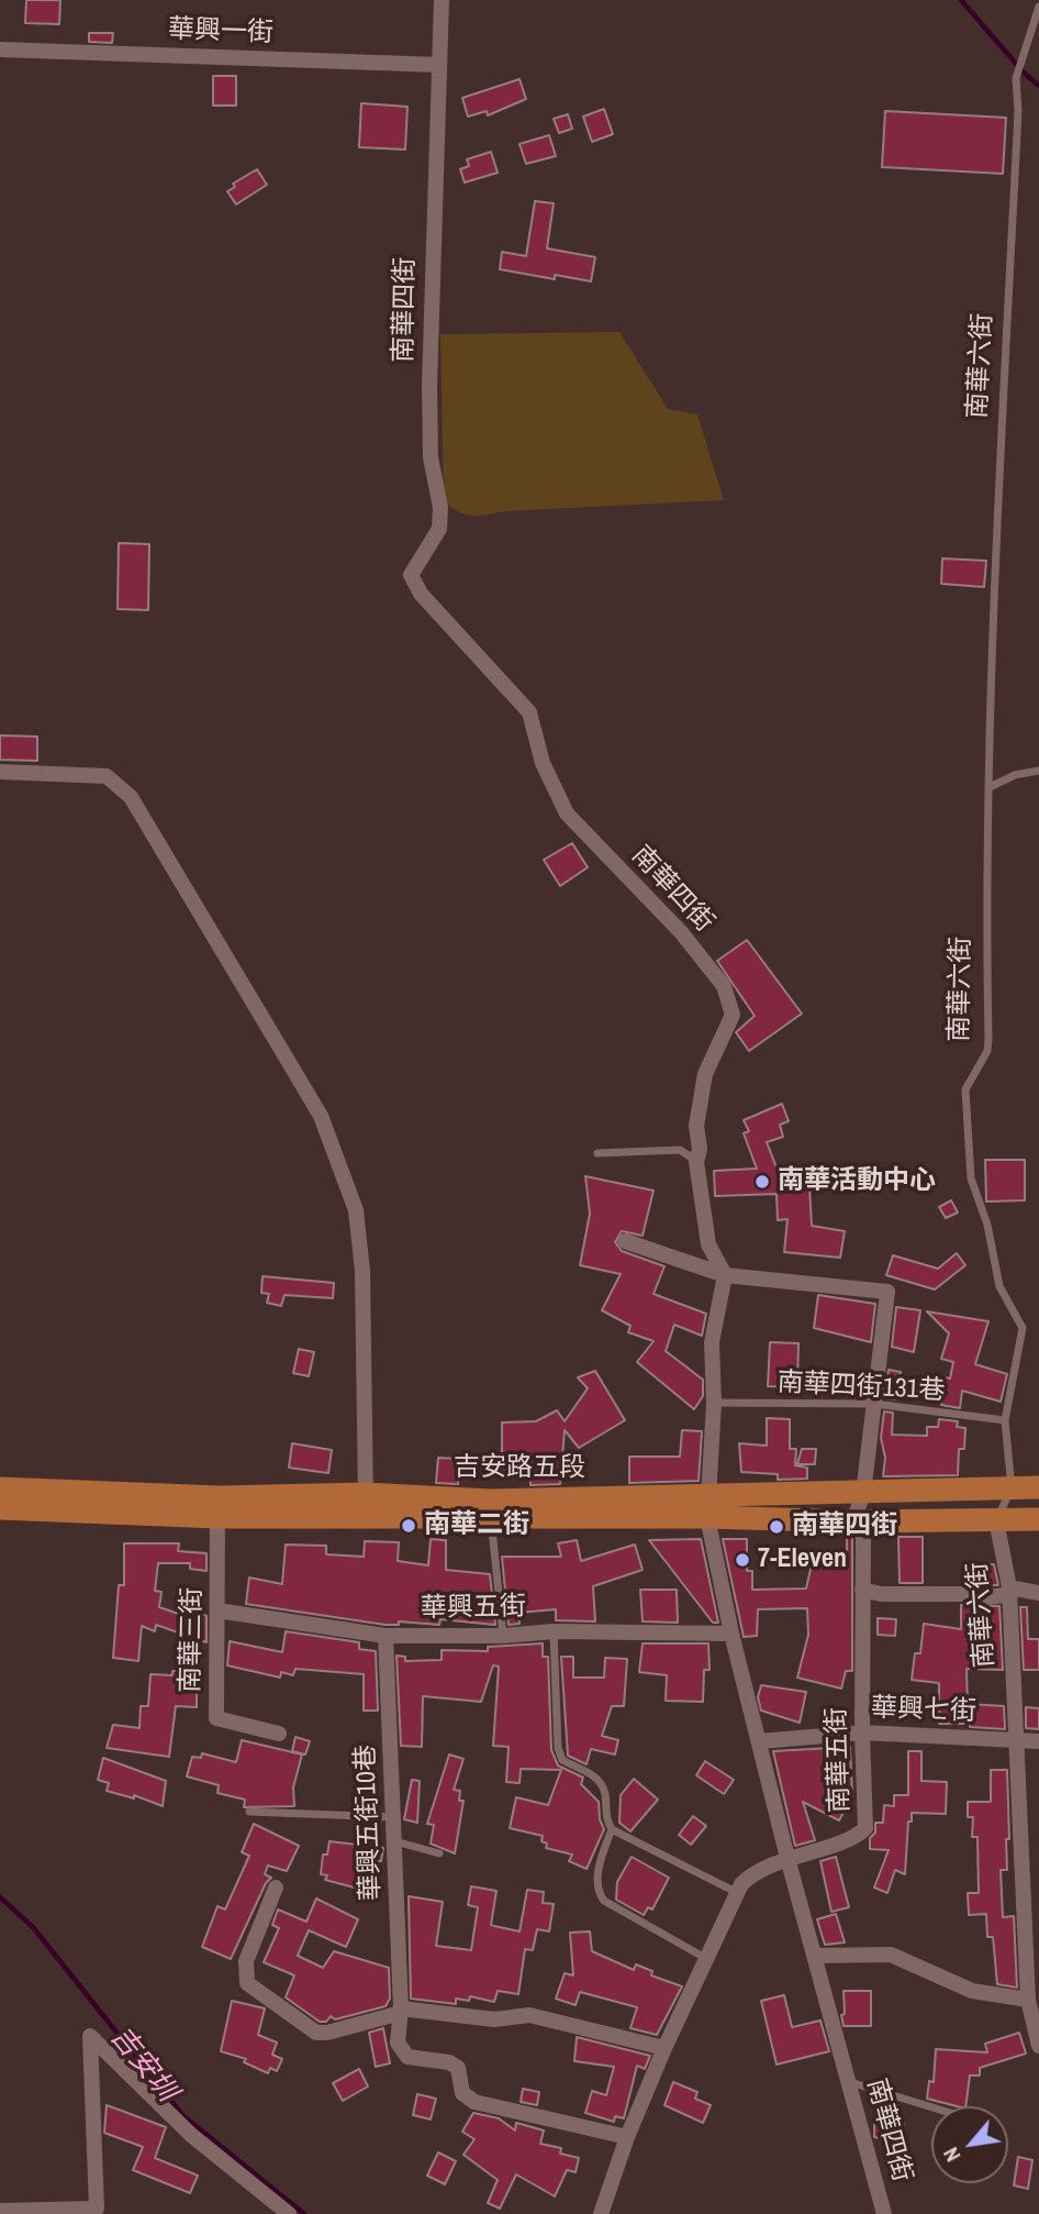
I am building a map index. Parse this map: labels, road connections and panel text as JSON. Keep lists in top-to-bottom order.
{
  "streets": {
    "main road": ["吉安路五段"],
    "street": [
      "華興一街",
      "南華四街",
      "南華六街",
      "華興五街",
      "南華三街",
      "華興七街",
      "南華五街",
      "華興五街10巷"
    ],
    "lane": ["南華四街131巷"]
  },
  "crossings": [
    ["華興一街", "南華四街"],
    ["南華四街", "南華四街131巷"],
    ["南華四街", "吉安路五段"],
    ["南華四街", "華興五街"],
    ["南華四街", "華興七街"],
    ["南華四街", "南華五街"],
    ["南華六街", "南華四街131巷"],
    ["南華六街", "吉安路五段"],
    ["南華六街", "華興七街"],
    ["吉安路五段", "南華三街"],
    ["吉安路五段", "南華五街"],
    ["華興五街", "南華三街"],
    ["華興五街", "華興五街10巷"],
    ["華興七街", "南華五街"],
    ["南華五街", "華興五街10巷"]
  ],
  "water": ["吉安圳"],
  "places": [
    "南華活動中心",
    "南華二街",
    "南華四街",
    "7-Eleven"
  ],
  "north": "bottom left"
}
